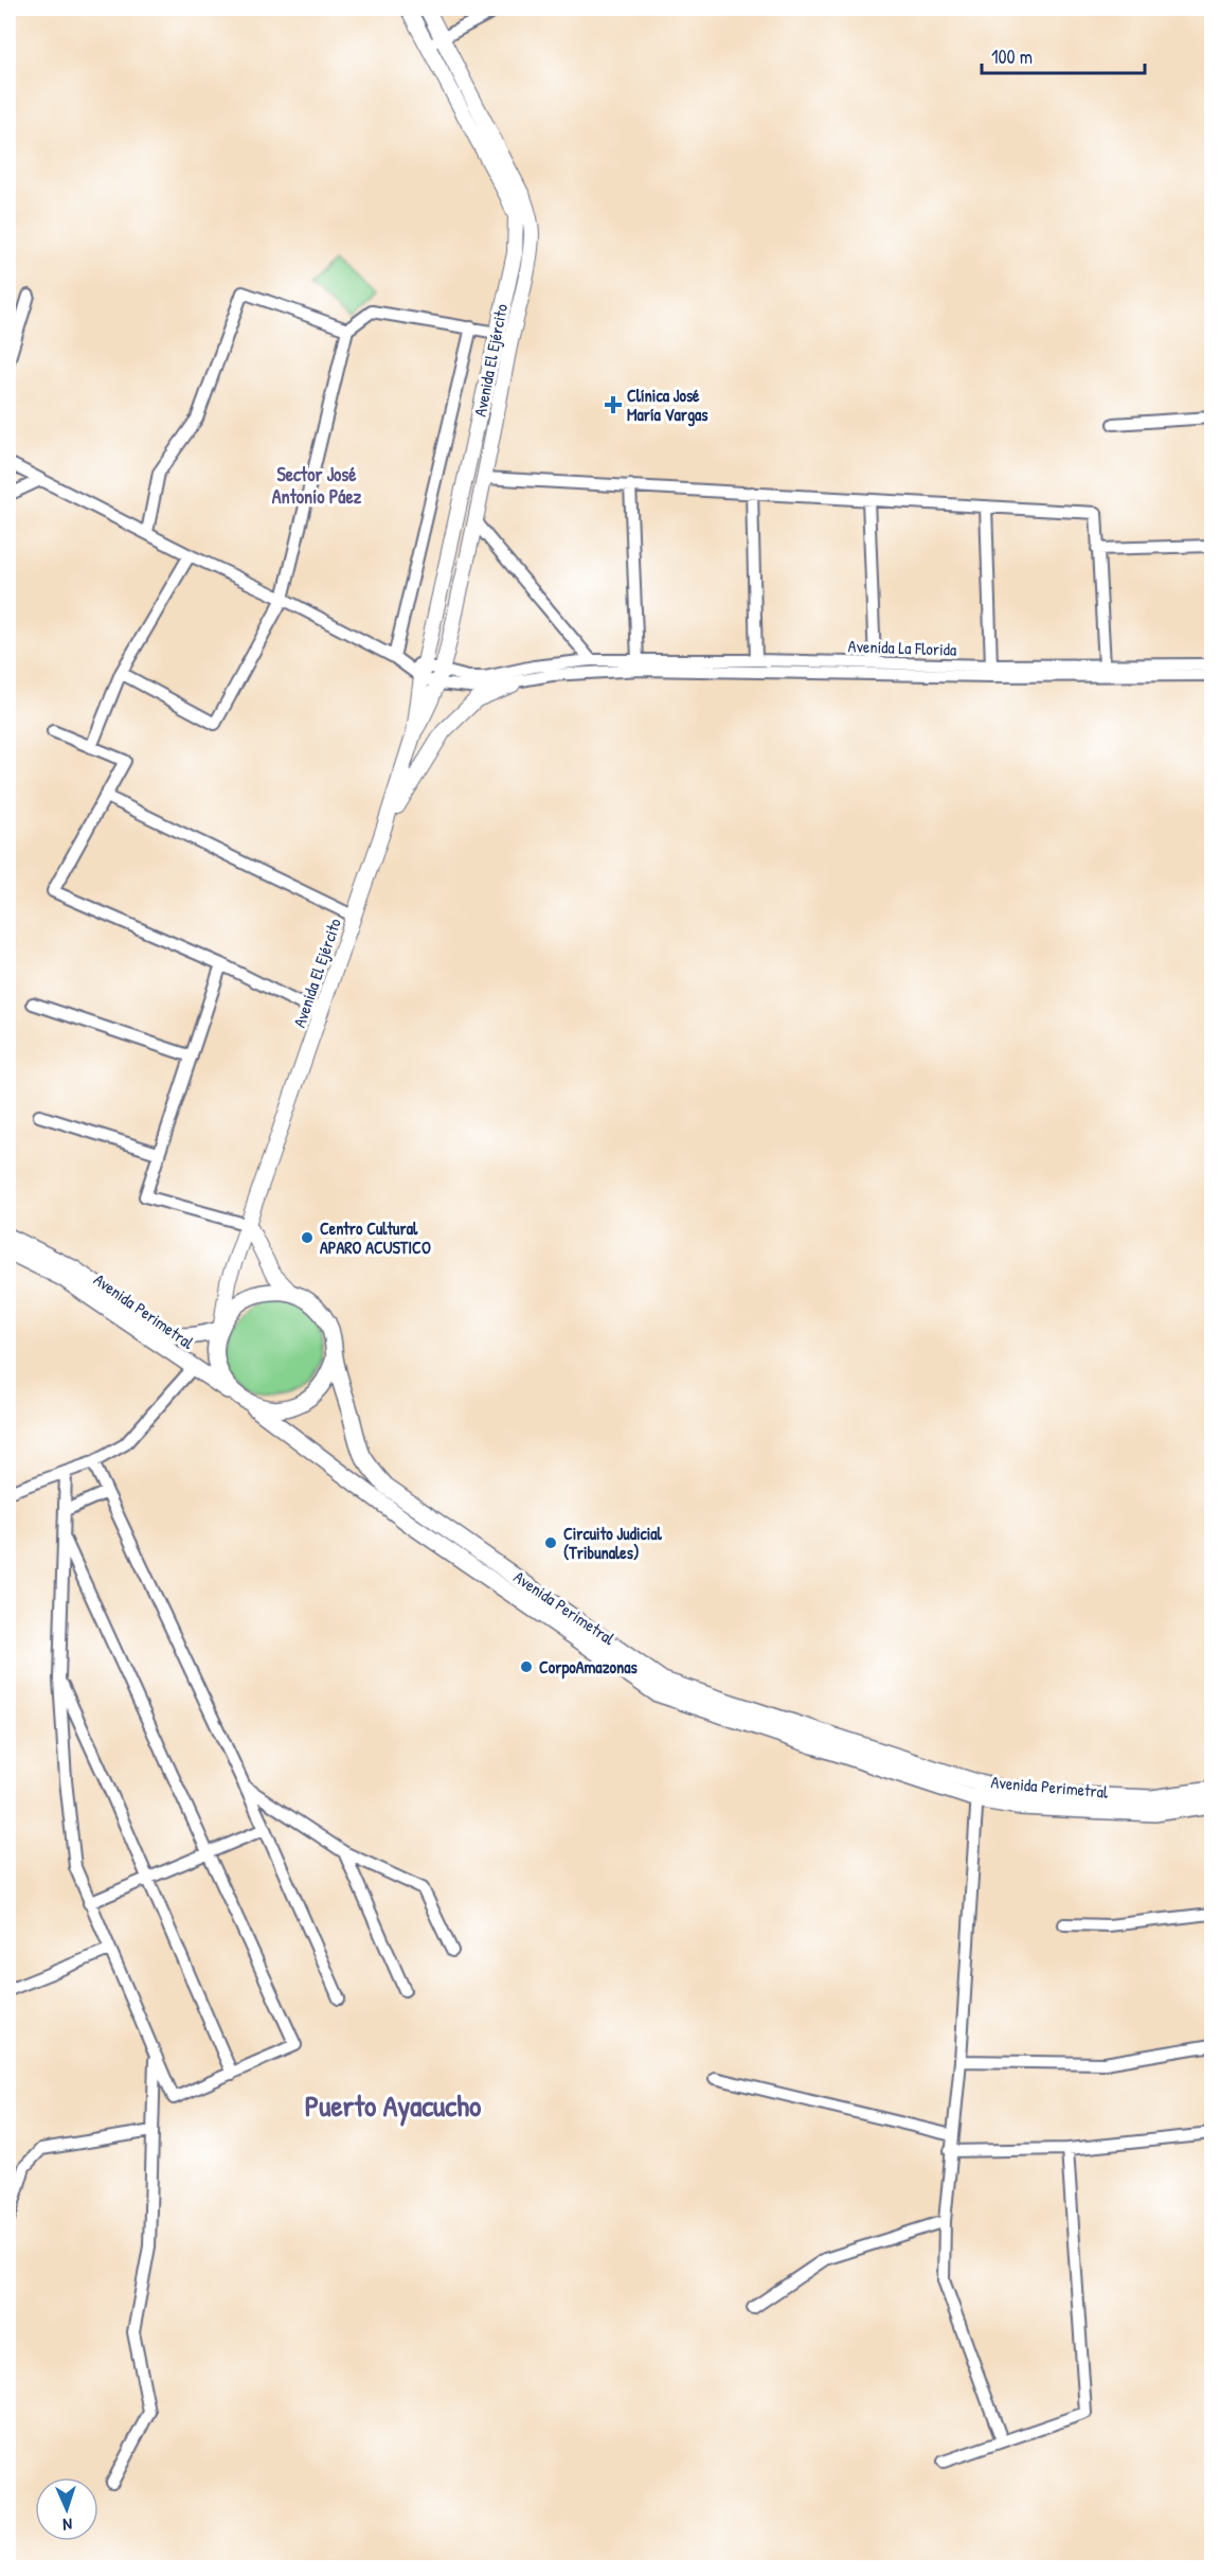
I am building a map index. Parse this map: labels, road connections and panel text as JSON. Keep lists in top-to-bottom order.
{
  "streets": {
    "main road": ["Avenida Perimetral"],
    "street": ["Avenida El Ejército", "Avenida La Florida"]
  },
  "crossings": [
    ["Avenida El Ejército", "Avenida La Florida"],
    ["Avenida El Ejército", "Avenida Perimetral"]
  ],
  "districts": ["Sector José Antonio Páez", "Puerto Ayacucho"],
  "places": {
    "health": ["Clínica José María Vargas"],
    "other": ["Centro Cultural APARO ACUSTICO", "Circuito Judicial (Tribunales)", "CorpoAmazonas"]
  },
  "scale_bar": "100 m",
  "north": "bottom"
}
